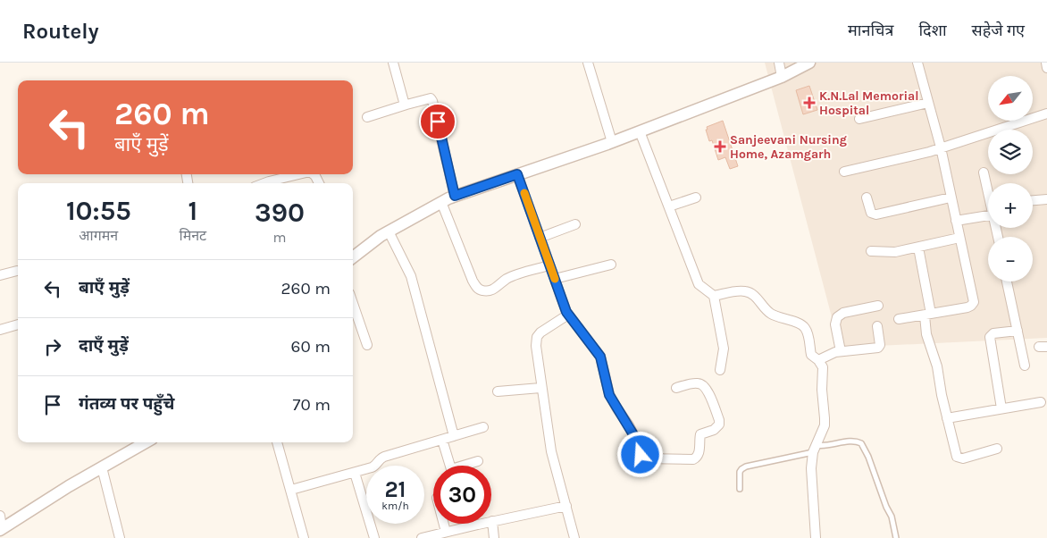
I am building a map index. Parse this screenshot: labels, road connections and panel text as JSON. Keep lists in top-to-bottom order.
{
  "places": {
    "health": ["K.N.Lal Memorial Hospital", "Sanjeevani Nursing Home, Azamgarh"]
  },
  "north": "bottom left",
  "page": {
    "header": "Routely",
    "nav": ["मानचित्र", "दिशा", "सहेजे गए"],
    "map_buttons": ["+", "−"],
    "turn": ["260 m", "बाएँ मुड़ें"],
    "eta": [
      "10:55",
      "आगमन",
      "1",
      "मिनट",
      "390",
      "m"
    ],
    "list": [
      {
        "name": "बाएँ मुड़ें",
        "value": "260 m"
      },
      {
        "name": "दाएँ मुड़ें",
        "value": "60 m"
      },
      {
        "name": "गंतव्य पर पहुँचे",
        "value": "70 m"
      }
    ],
    "speed": "21 km/h",
    "limit": "30"
  }
}
